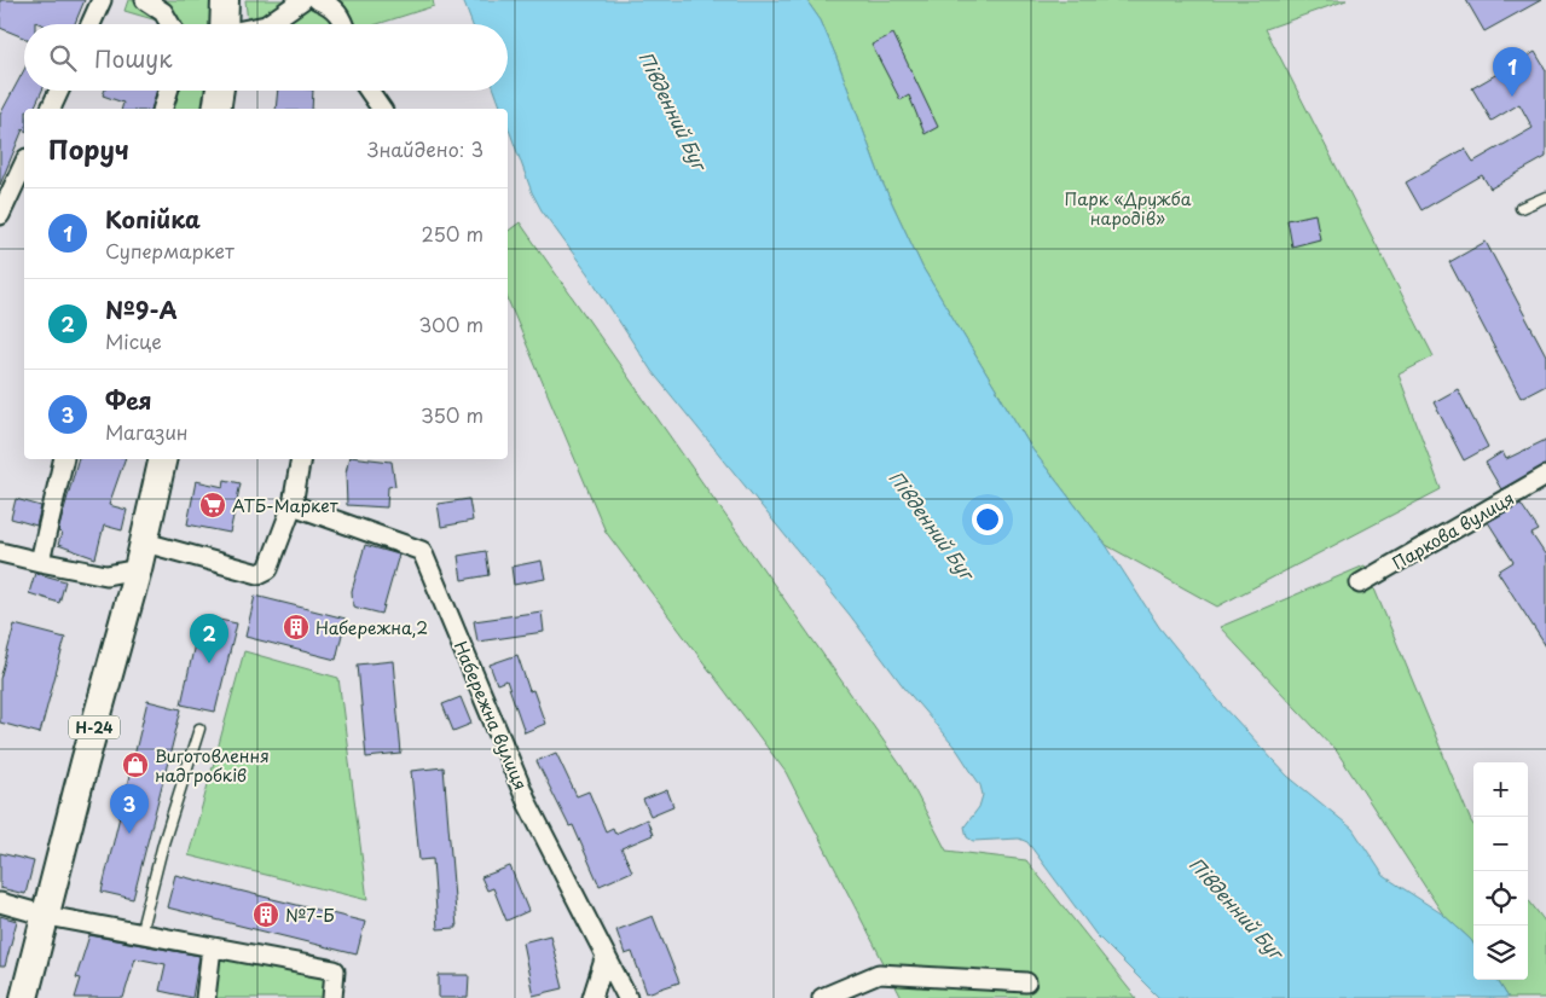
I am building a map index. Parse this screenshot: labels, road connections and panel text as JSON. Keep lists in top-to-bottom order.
{
  "streets": {
    "main road": ["Н-24"],
    "street": ["Паркова вулиця", "Набережна вулиця"]
  },
  "water": ["Південний Буг"],
  "parks": ["Парк «Дружба народів»"],
  "places": {
    "supermarket": ["АТБ-Маркет"],
    "building": ["Набережна,2", "№7-Б"],
    "shop": ["Виготовлення надгробків"]
  },
  "page": {
    "search": "Пошук",
    "pins": ["1", "2", "3"],
    "heading": ["Поруч", "Знайдено: 3"],
    "list": [
      {
        "mark": "1",
        "name": "Копійка",
        "note": "Супермаркет",
        "value": "250 m"
      },
      {
        "mark": "2",
        "name": "№9-А",
        "note": "Місце",
        "value": "300 m"
      },
      {
        "mark": "3",
        "name": "Фея",
        "note": "Магазин",
        "value": "350 m"
      }
    ],
    "map_buttons": ["+", "−"]
  }
}
